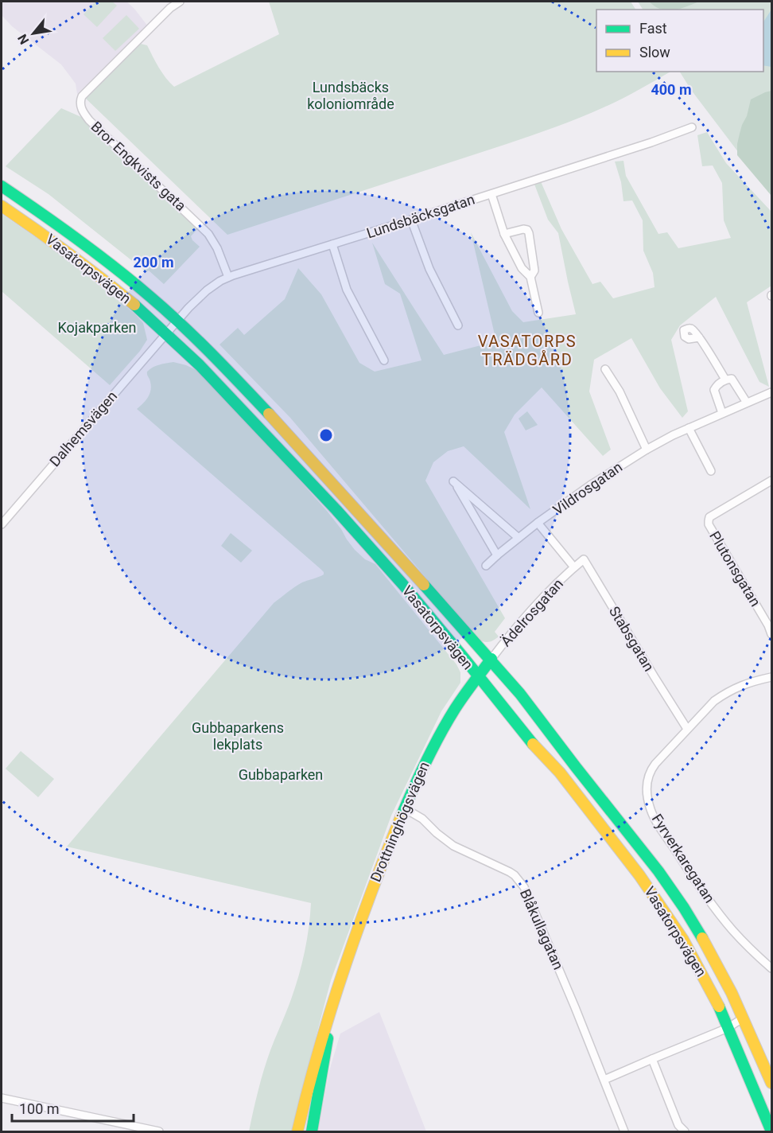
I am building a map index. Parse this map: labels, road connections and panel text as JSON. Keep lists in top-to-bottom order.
{
  "streets": {
    "main road": ["Vasatorpsvägen", "Drottninghögsvägen"],
    "street": [
      "Bror Engkvists gata",
      "Lundsbäcksgatan",
      "Dalhemsvägen",
      "Vildrosgatan",
      "Plutonsgatan",
      "Ädelrosgatan",
      "Stabsgatan",
      "Fyrverkaregatan",
      "Blåkullagatan"
    ]
  },
  "crossings": [
    ["Bror Engkvists gata", "Lundsbäcksgatan"],
    ["Lundsbäcksgatan", "Vasatorpsvägen"],
    ["Lundsbäcksgatan", "Dalhemsvägen"],
    ["Vasatorpsvägen", "Dalhemsvägen"],
    ["Vasatorpsvägen", "Ädelrosgatan"],
    ["Vasatorpsvägen", "Drottninghögsvägen"],
    ["Vildrosgatan", "Ädelrosgatan"],
    ["Vildrosgatan", "Stabsgatan"],
    ["Ädelrosgatan", "Stabsgatan"],
    ["Ädelrosgatan", "Drottninghögsvägen"],
    ["Stabsgatan", "Fyrverkaregatan"],
    ["Drottninghögsvägen", "Blåkullagatan"]
  ],
  "districts": ["VASATORPS TRÄDGÅRD"],
  "parks": [
    "Lundsbäcks koloniområde",
    "Kojakparken",
    "Gubbaparkens lekplats",
    "Gubbaparken"
  ],
  "legend": ["Fast", "Slow"],
  "scale_bar": "100 m",
  "north": "bottom left",
  "rings": ["400 m", "200 m"]
}
